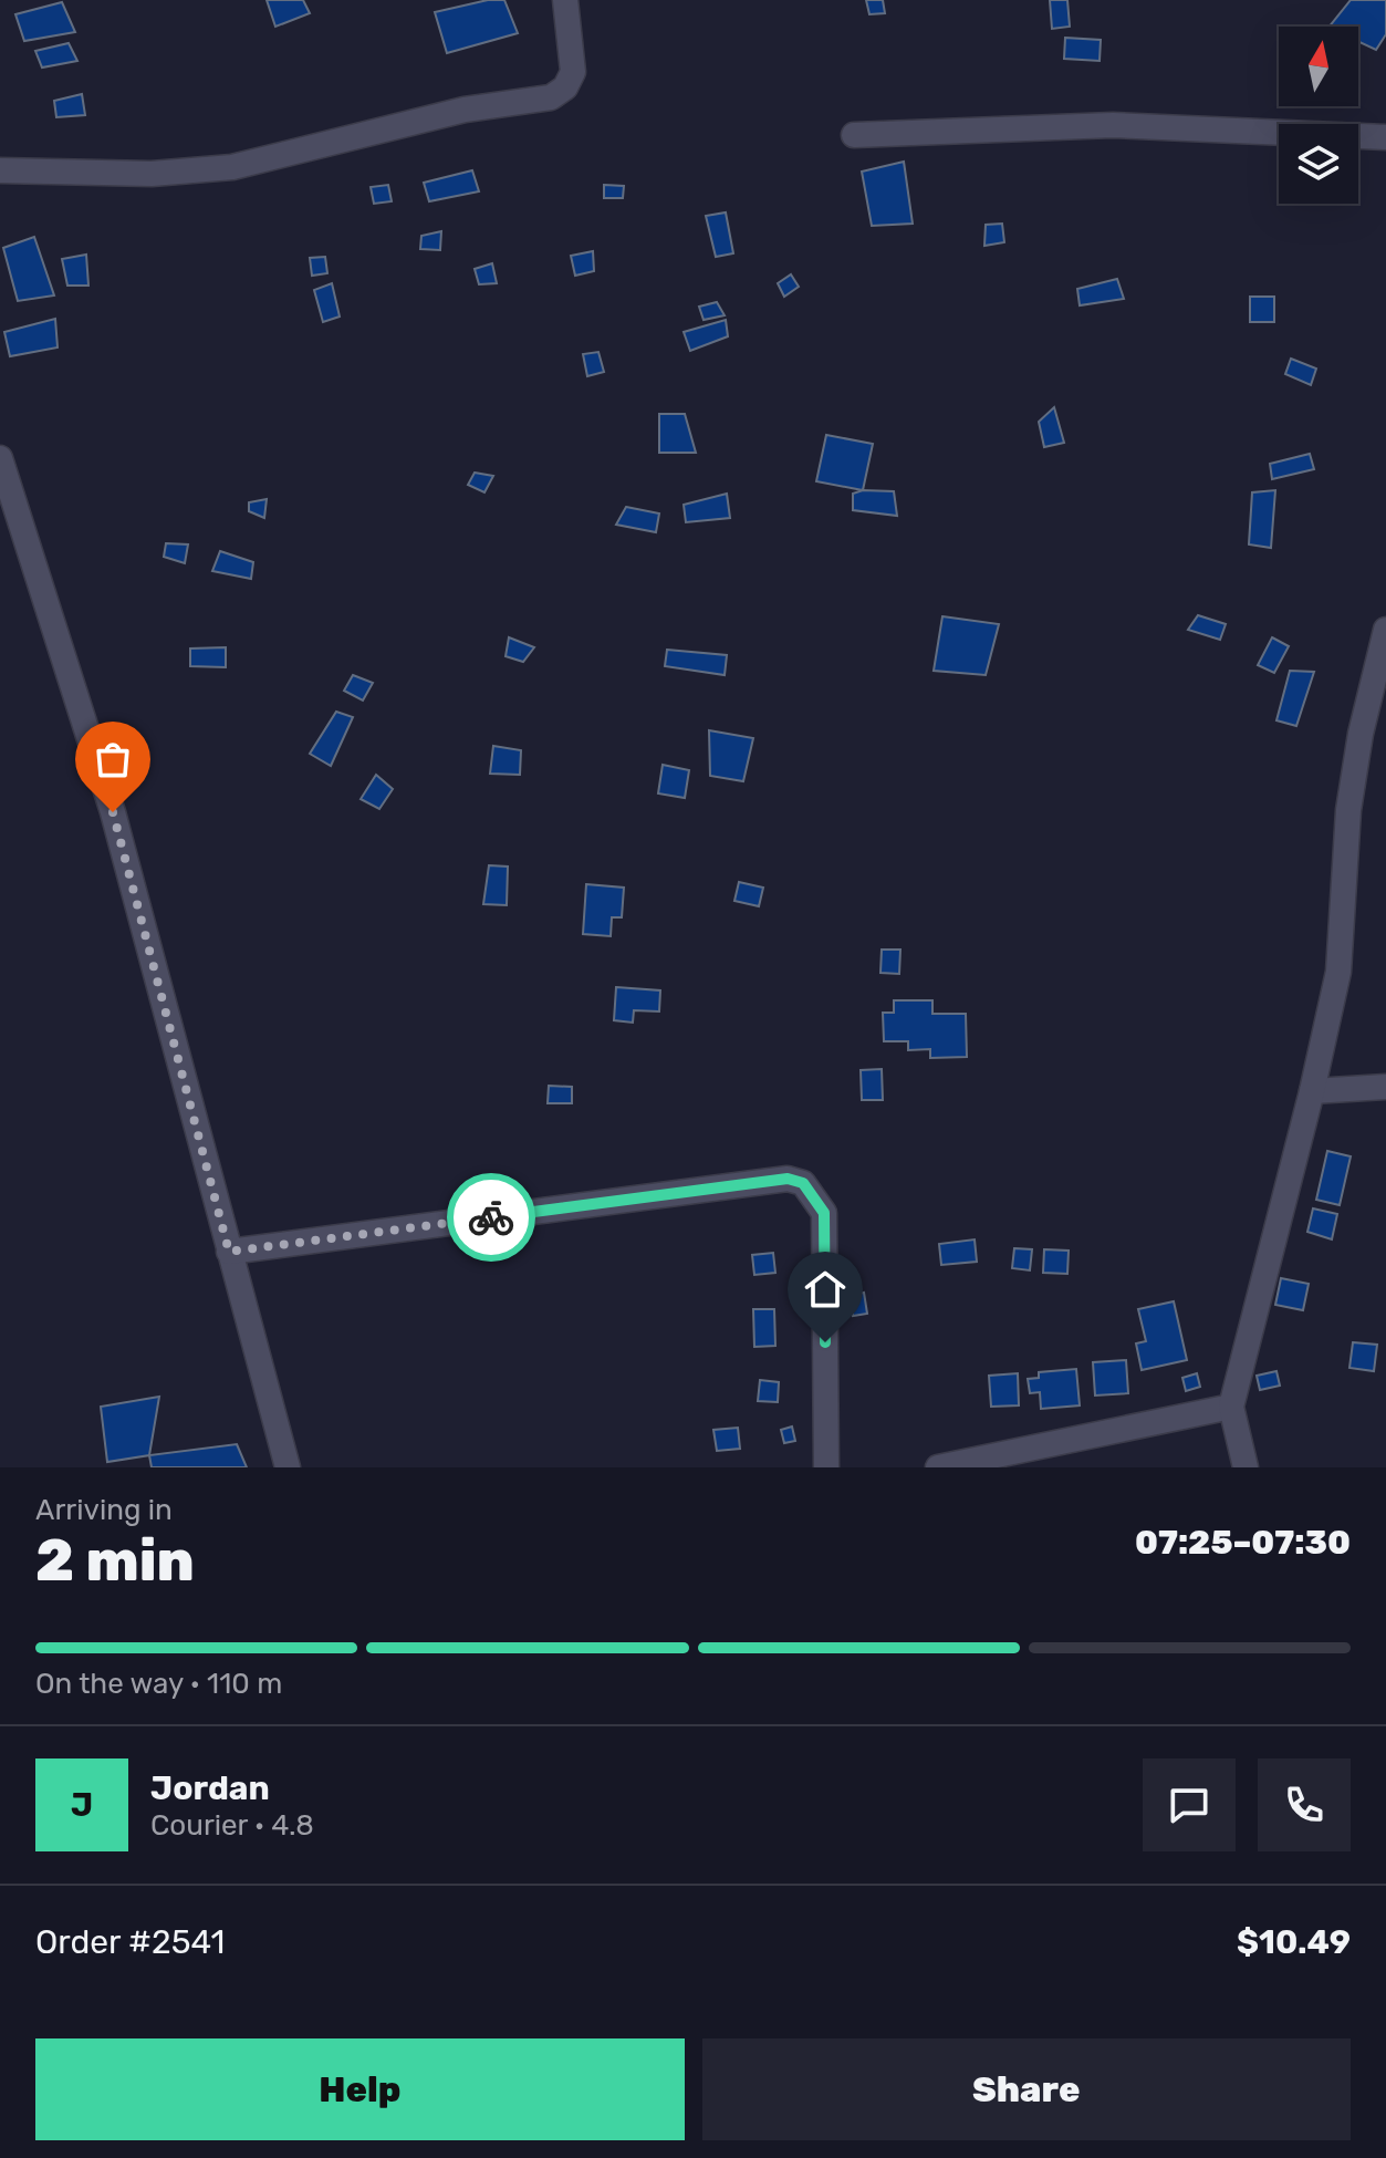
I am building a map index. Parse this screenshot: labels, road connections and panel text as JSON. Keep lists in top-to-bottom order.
{
  "north": "top",
  "page": {
    "heading": ["2 min", "Arriving in", "07:25–07:30"],
    "panel": [
      "Jordan",
      "Courier · 4.8",
      "Order #2541",
      "$10.49"
    ],
    "bar": "On the way · 110 m",
    "round": "J",
    "buttons": ["Help", "Share"]
  }
}
